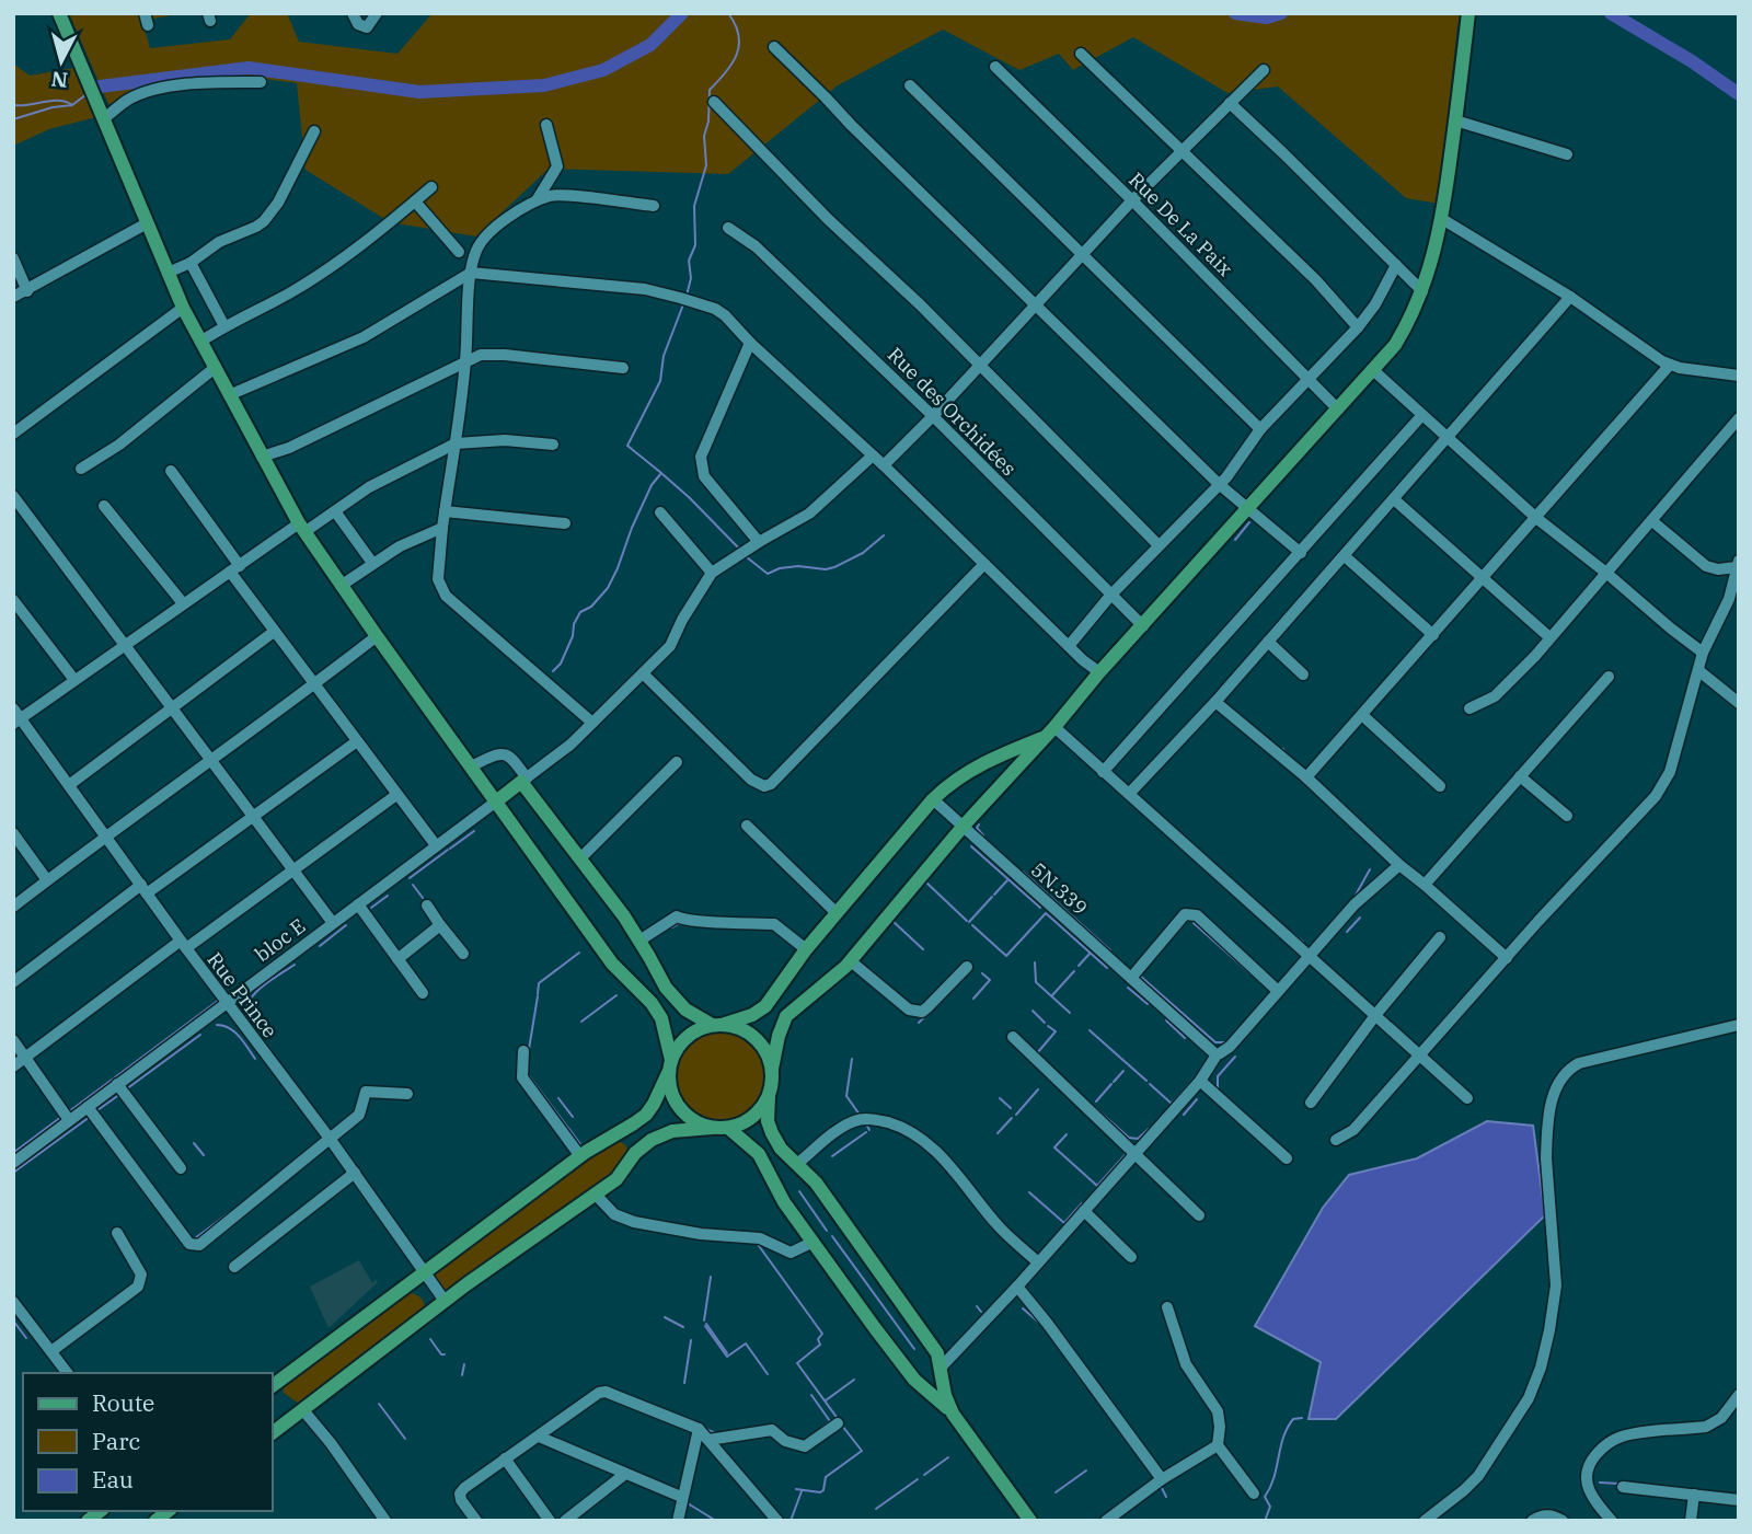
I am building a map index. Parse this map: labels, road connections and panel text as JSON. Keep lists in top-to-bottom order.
{
  "streets": {
    "street": [
      "Rue De La Paix",
      "Rue des Orchidées",
      "5N.339",
      "bloc E",
      "Rue Prince"
    ]
  },
  "crossings": [
    ["bloc E", "Rue Prince"]
  ],
  "legend": ["Route", "Parc", "Eau"],
  "north": "bottom"
}
